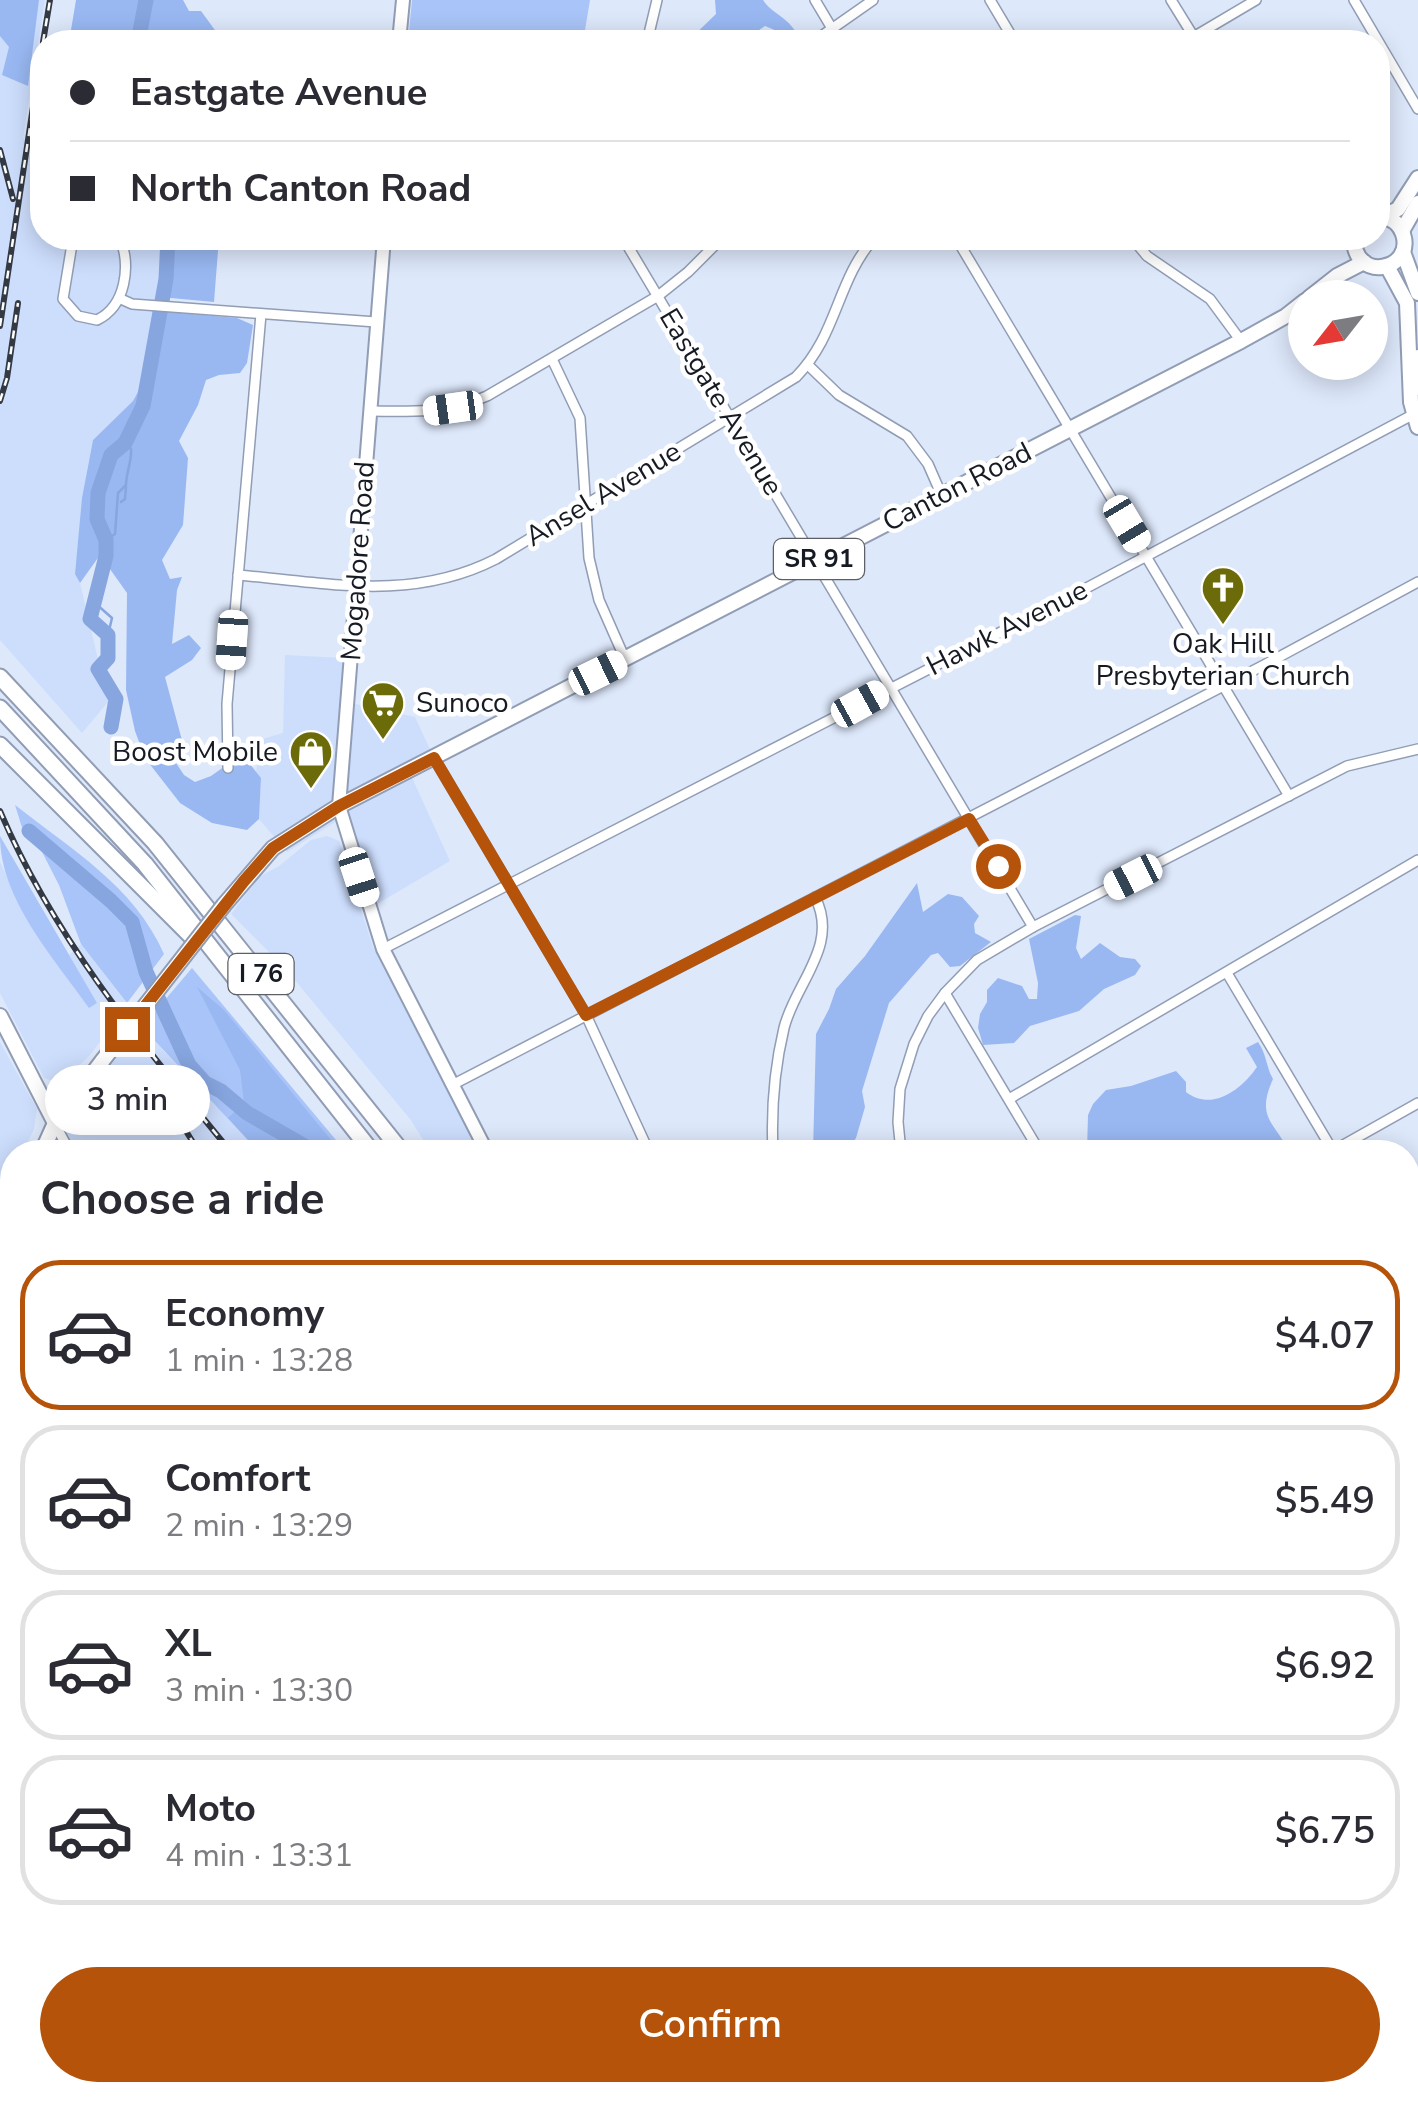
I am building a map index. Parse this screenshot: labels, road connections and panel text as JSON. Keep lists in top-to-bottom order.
{
  "streets": {
    "highway": ["I 76"],
    "main road": ["Canton Road", "SR 91"],
    "street": [
      "Eastgate Avenue",
      "Ansel Avenue",
      "Mogadore Road",
      "Hawk Avenue"
    ]
  },
  "crossings": [
    ["Eastgate Avenue", "Canton Road"],
    ["Eastgate Avenue", "Ansel Avenue"],
    ["Eastgate Avenue", "Hawk Avenue"],
    ["Canton Road", "SR 91"],
    ["Canton Road", "Mogadore Road"],
    ["Ansel Avenue", "Mogadore Road"],
    ["SR 91", "Mogadore Road"],
    ["Mogadore Road", "Hawk Avenue"]
  ],
  "places": {
    "church": ["Oak Hill Presbyterian Church"],
    "supermarket": ["Sunoco"],
    "shop": ["Boost Mobile"]
  },
  "north": "bottom left",
  "page": {
    "banner": ["Eastgate Avenue", "North Canton Road"],
    "bubble": "3 min",
    "heading": "Choose a ride",
    "list": [
      {
        "name": "Economy",
        "note": "1 min · 13:28",
        "value": "$4.07"
      },
      {
        "name": "Comfort",
        "note": "2 min · 13:29",
        "value": "$5.49"
      },
      {
        "name": "XL",
        "note": "3 min · 13:30",
        "value": "$6.92"
      },
      {
        "name": "Moto",
        "note": "4 min · 13:31",
        "value": "$6.75"
      }
    ],
    "buttons": "Confirm"
  }
}
